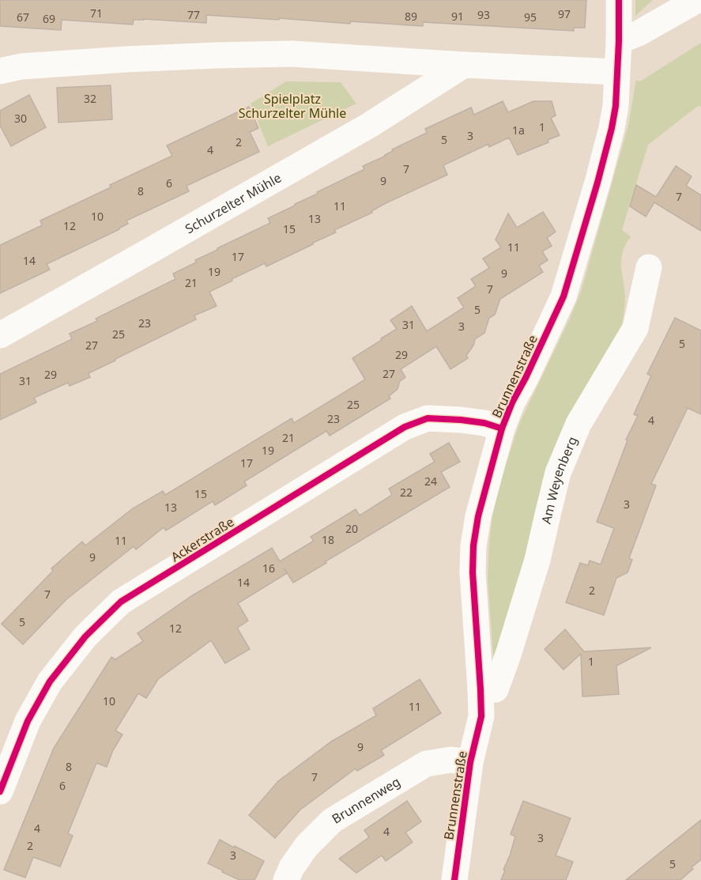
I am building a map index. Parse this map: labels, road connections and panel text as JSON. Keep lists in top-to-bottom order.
{
  "streets": {
    "street": [
      "Schurzelter Mühle",
      "Brunnenstraße",
      "Am Weyenberg",
      "Ackerstraße",
      "Brunnenweg"
    ]
  },
  "crossings": [
    ["Brunnenstraße", "Am Weyenberg"],
    ["Brunnenstraße", "Ackerstraße"],
    ["Brunnenstraße", "Brunnenweg"]
  ],
  "parks": ["Spielplatz Schurzelter Mühle"],
  "house_numbers": [
    "71",
    "97",
    "77",
    "93",
    "89",
    "91",
    "67",
    "95",
    "69",
    "32",
    "30",
    "1",
    "1a",
    "3",
    "5",
    "2",
    "4",
    "7",
    "9",
    "6",
    "8",
    "7",
    "11",
    "10",
    "13",
    "12",
    "15",
    "11",
    "17",
    "14",
    "19",
    "9",
    "21",
    "7",
    "5",
    "23",
    "31",
    "3",
    "25",
    "5",
    "27",
    "29",
    "27",
    "29",
    "31",
    "25",
    "23",
    "4",
    "21",
    "19",
    "17",
    "24",
    "22",
    "15",
    "3",
    "13",
    "20",
    "18",
    "11",
    "9",
    "16",
    "14",
    "2",
    "7",
    "5",
    "12",
    "1",
    "10",
    "11",
    "9",
    "8",
    "7",
    "6",
    "4",
    "4",
    "3",
    "2",
    "3",
    "5"
  ]
}
